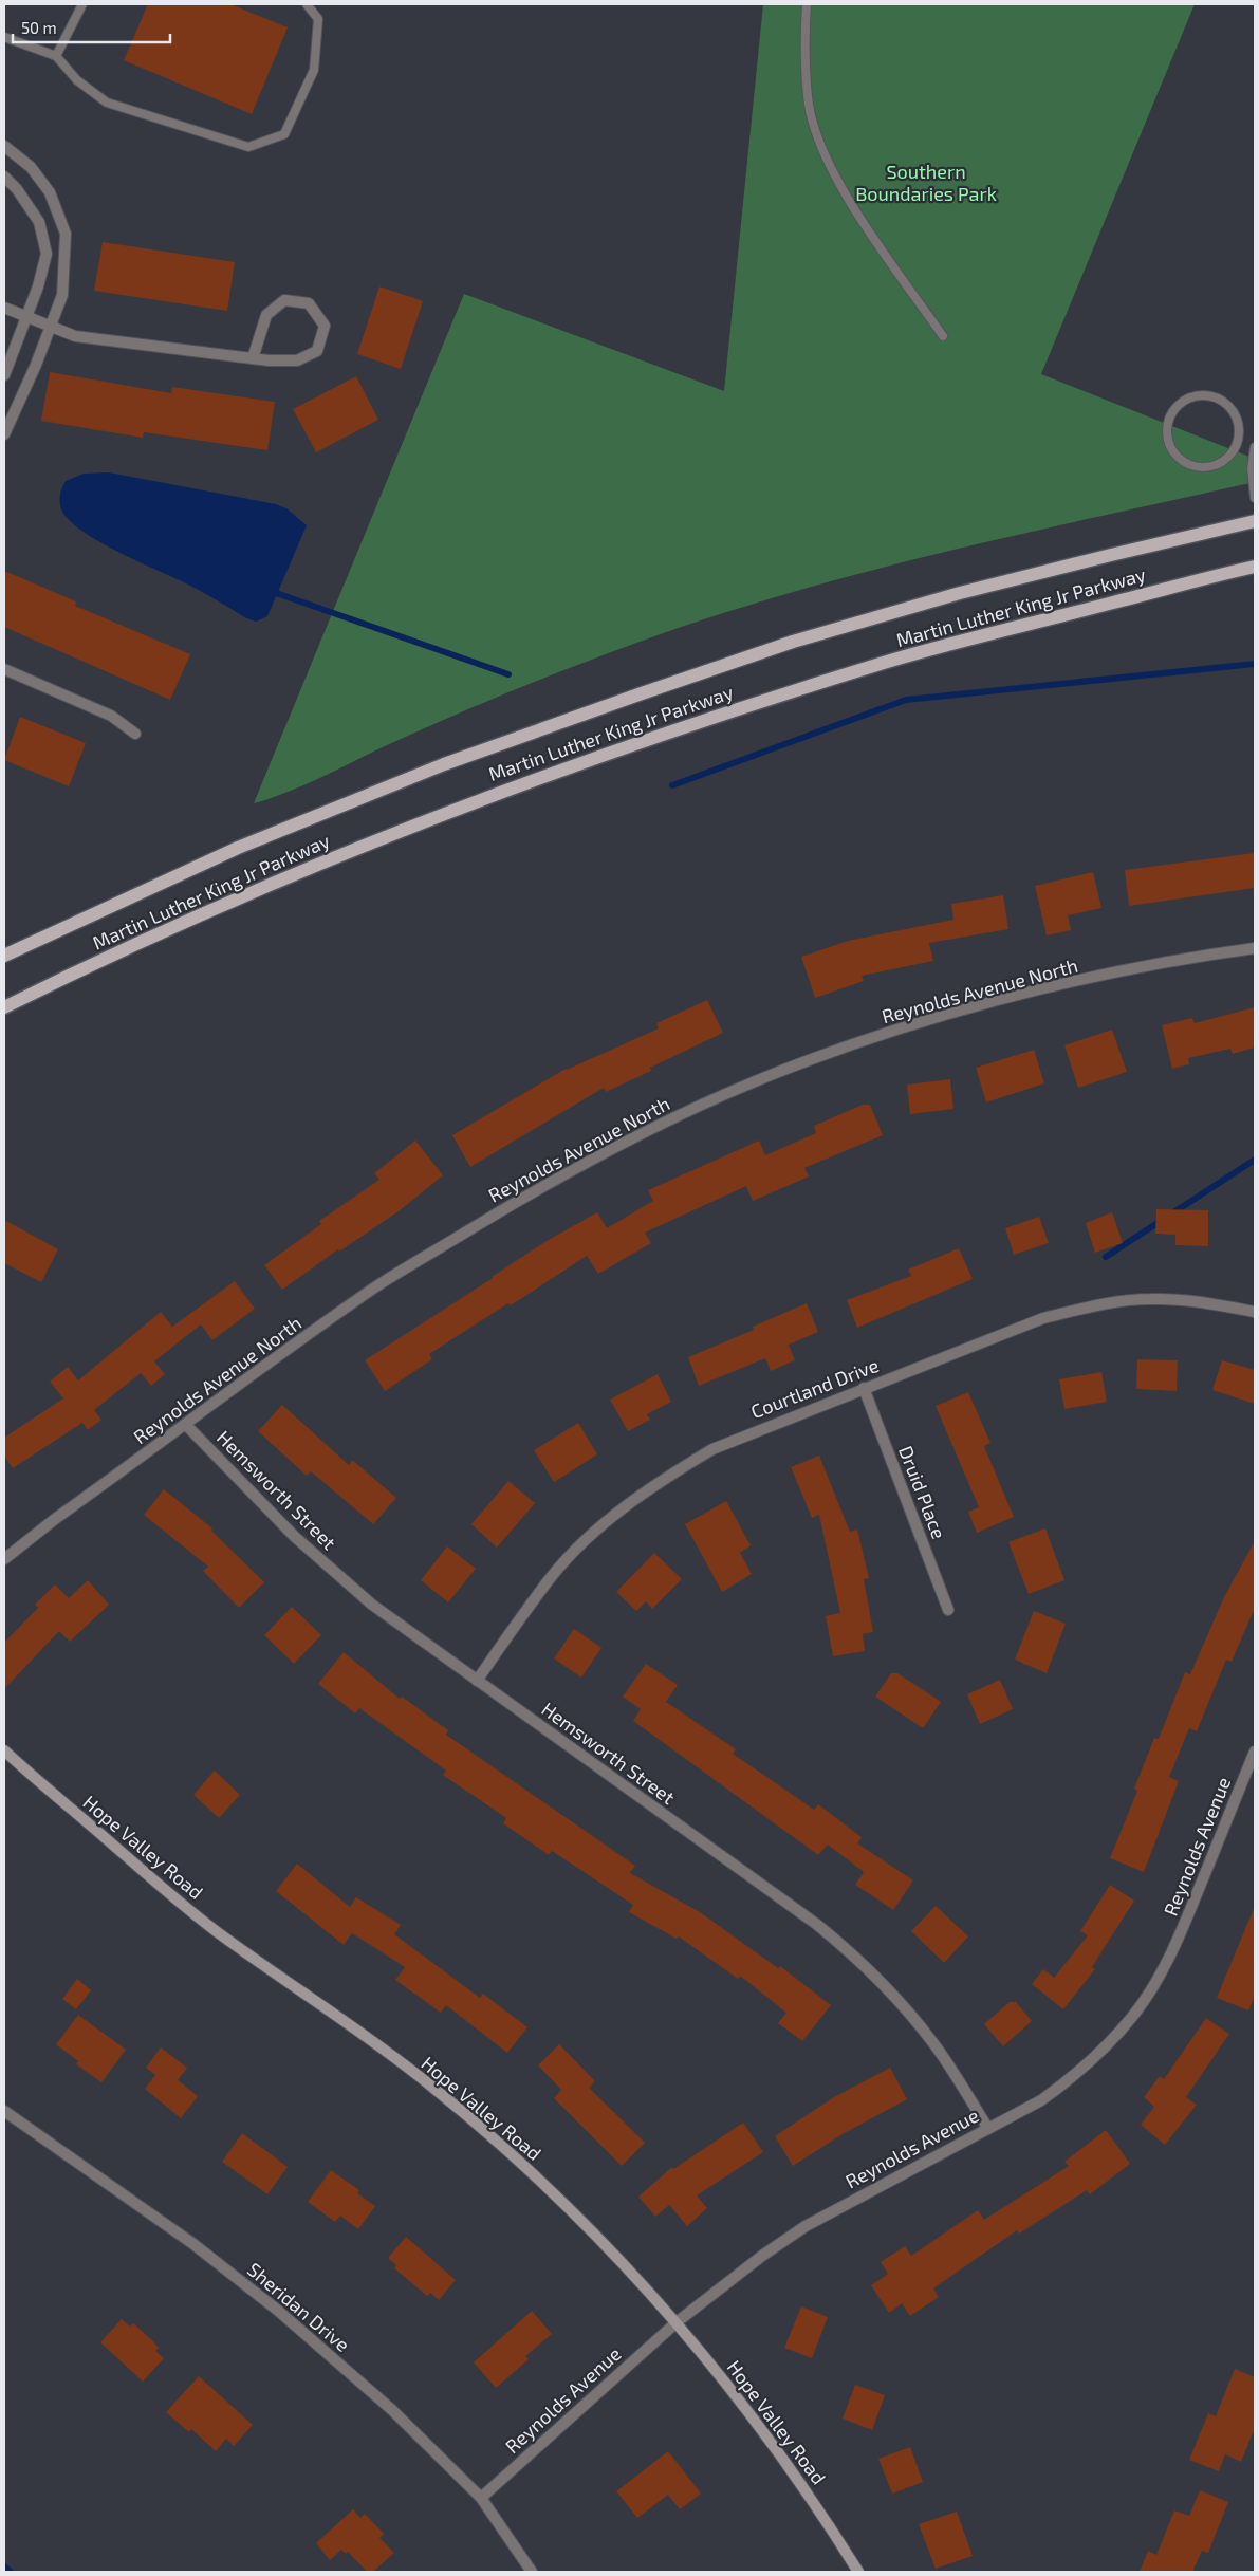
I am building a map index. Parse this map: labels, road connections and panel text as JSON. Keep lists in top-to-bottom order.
{
  "streets": {
    "main road": ["Martin Luther King Jr Parkway", "Hope Valley Road"],
    "street": [
      "Reynolds Avenue North",
      "Courtland Drive",
      "Hemsworth Street",
      "Druid Place",
      "Reynolds Avenue",
      "Sheridan Drive"
    ]
  },
  "crossings": [
    ["Reynolds Avenue North", "Hemsworth Street"],
    ["Courtland Drive", "Hemsworth Street"],
    ["Courtland Drive", "Druid Place"],
    ["Hemsworth Street", "Reynolds Avenue"],
    ["Reynolds Avenue", "Hope Valley Road"],
    ["Reynolds Avenue", "Sheridan Drive"]
  ],
  "parks": ["Southern Boundaries Park"],
  "scale_bar": "50 m"
}
